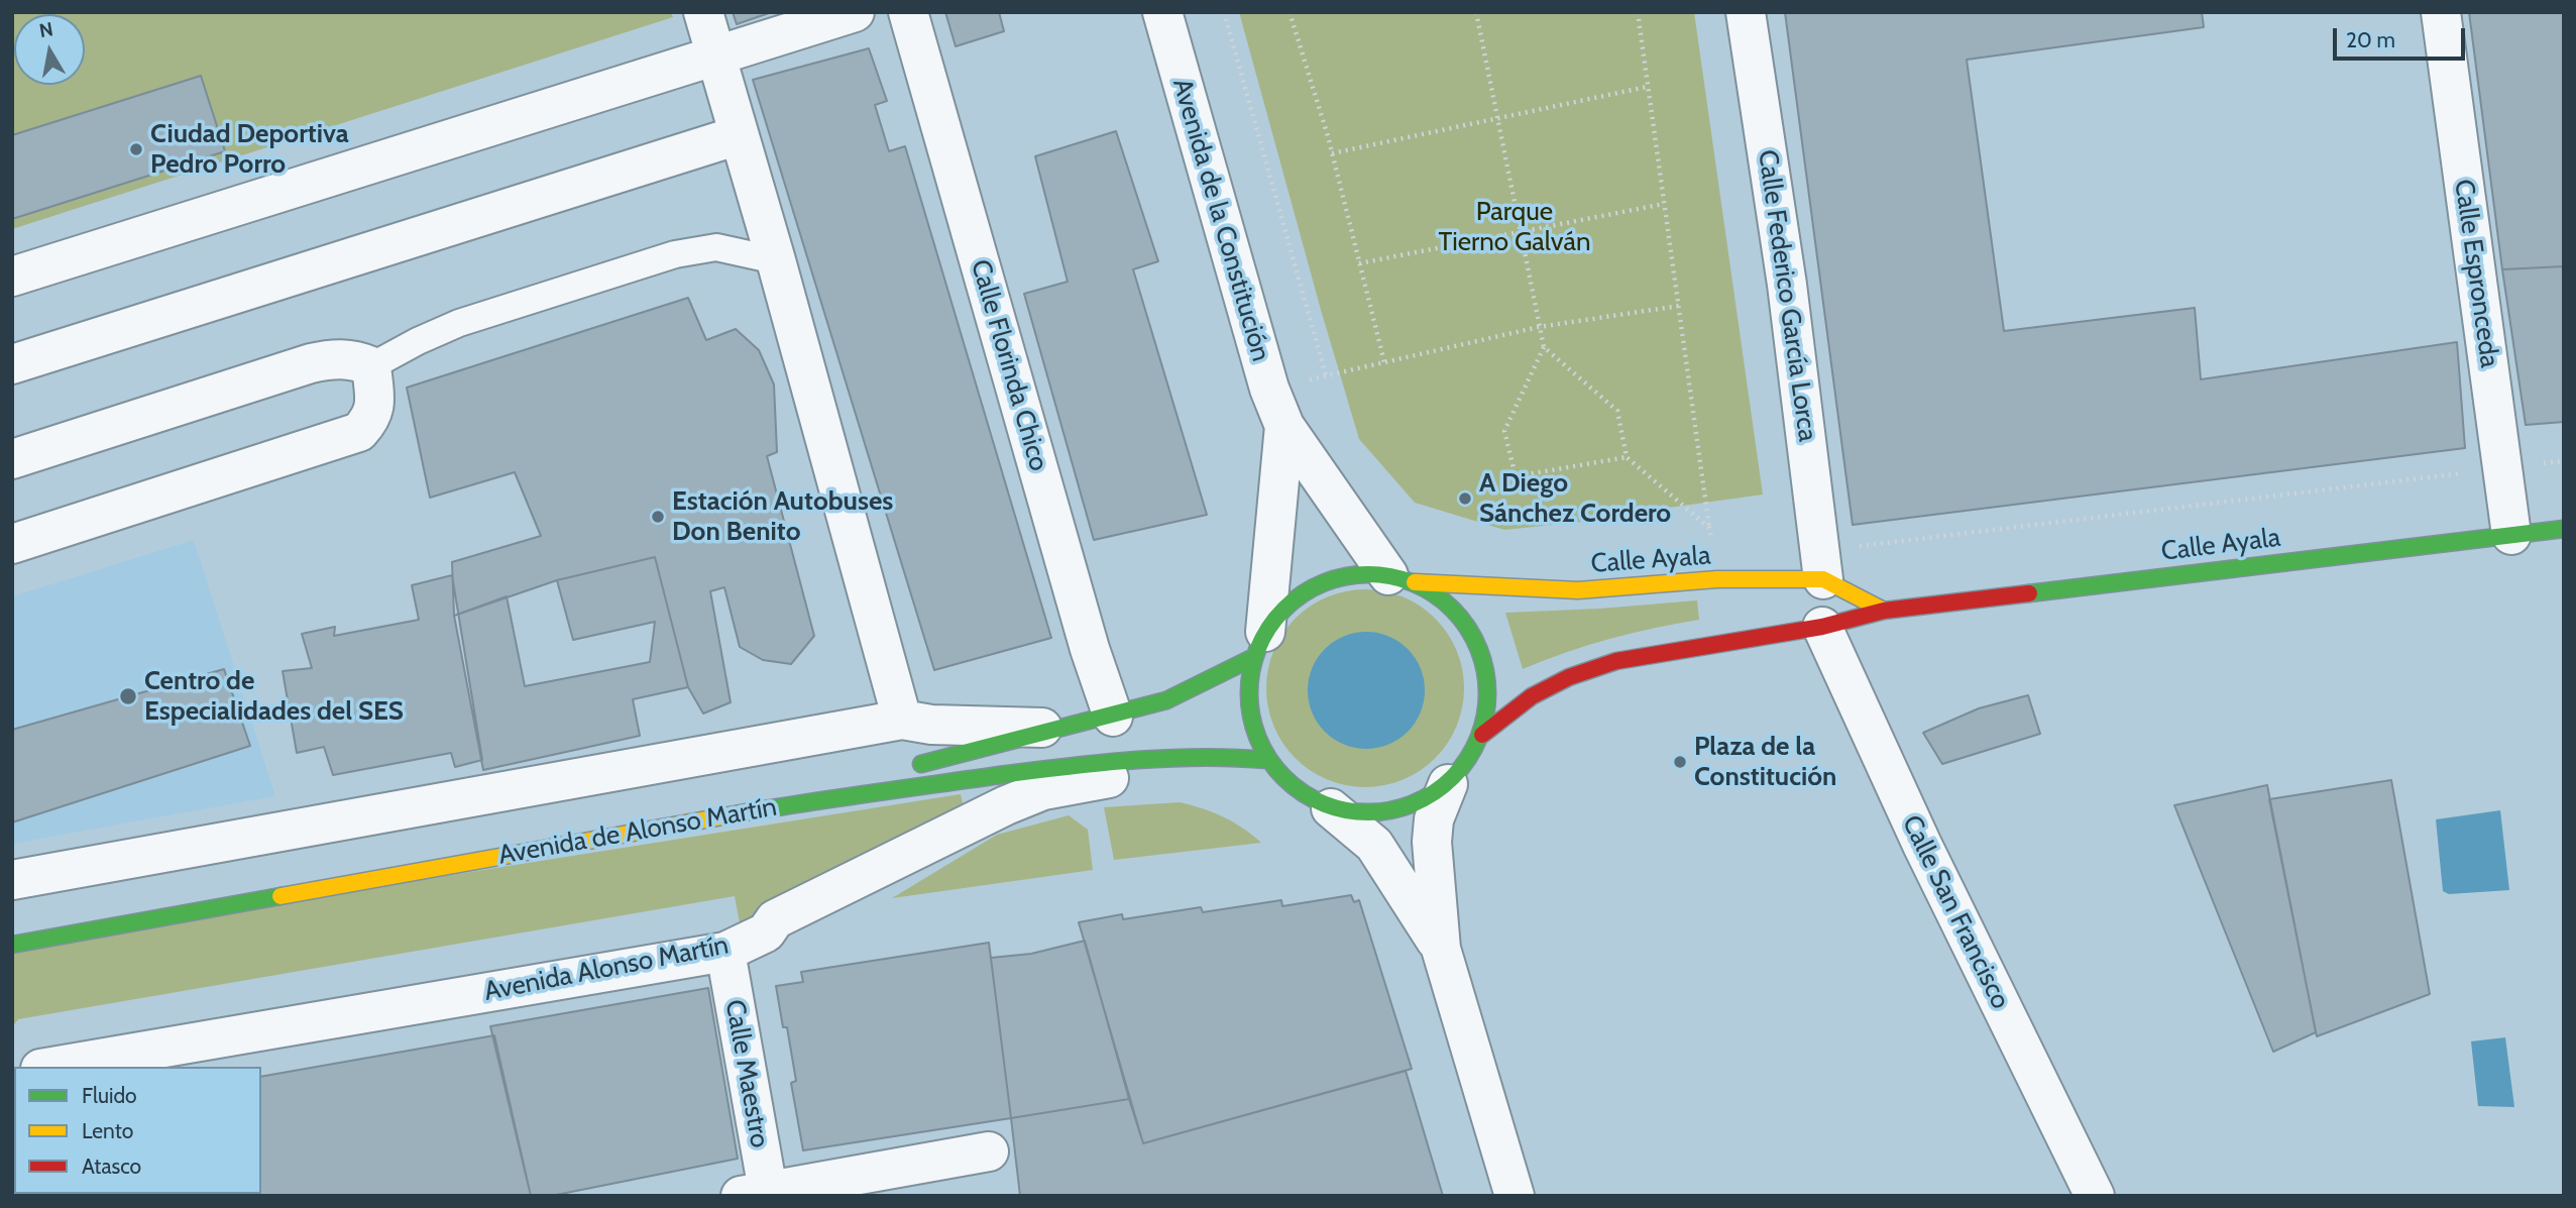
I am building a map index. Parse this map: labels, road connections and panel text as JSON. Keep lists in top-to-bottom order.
{
  "streets": {
    "main road": ["Calle Ayala", "Avenida de Alonso Martín"],
    "street": [
      "Avenida de la Constitución",
      "Calle Espronceda",
      "Calle Federico García Lorca",
      "Calle Florinda Chico",
      "Calle San Francisco",
      "Avenida Alonso Martín",
      "Calle Maestro"
    ]
  },
  "crossings": [
    ["Calle Espronceda", "Calle Ayala"],
    ["Calle Federico García Lorca", "Calle Ayala"],
    ["Calle Ayala", "Avenida de Alonso Martín"],
    ["Calle Ayala", "Calle San Francisco"],
    ["Avenida de Alonso Martín", "Avenida Alonso Martín"],
    ["Avenida Alonso Martín", "Calle Maestro"]
  ],
  "parks": ["Parque Tierno Galván"],
  "places": [
    "Ciudad Deportiva Pedro Porro",
    "A Diego Sánchez Cordero",
    "Estación Autobuses Don Benito",
    "Centro de Especialidades del SES",
    "Plaza de la Constitución"
  ],
  "legend": ["Fluido", "Lento", "Atasco"],
  "scale_bar": "20 m",
  "north": "top"
}
